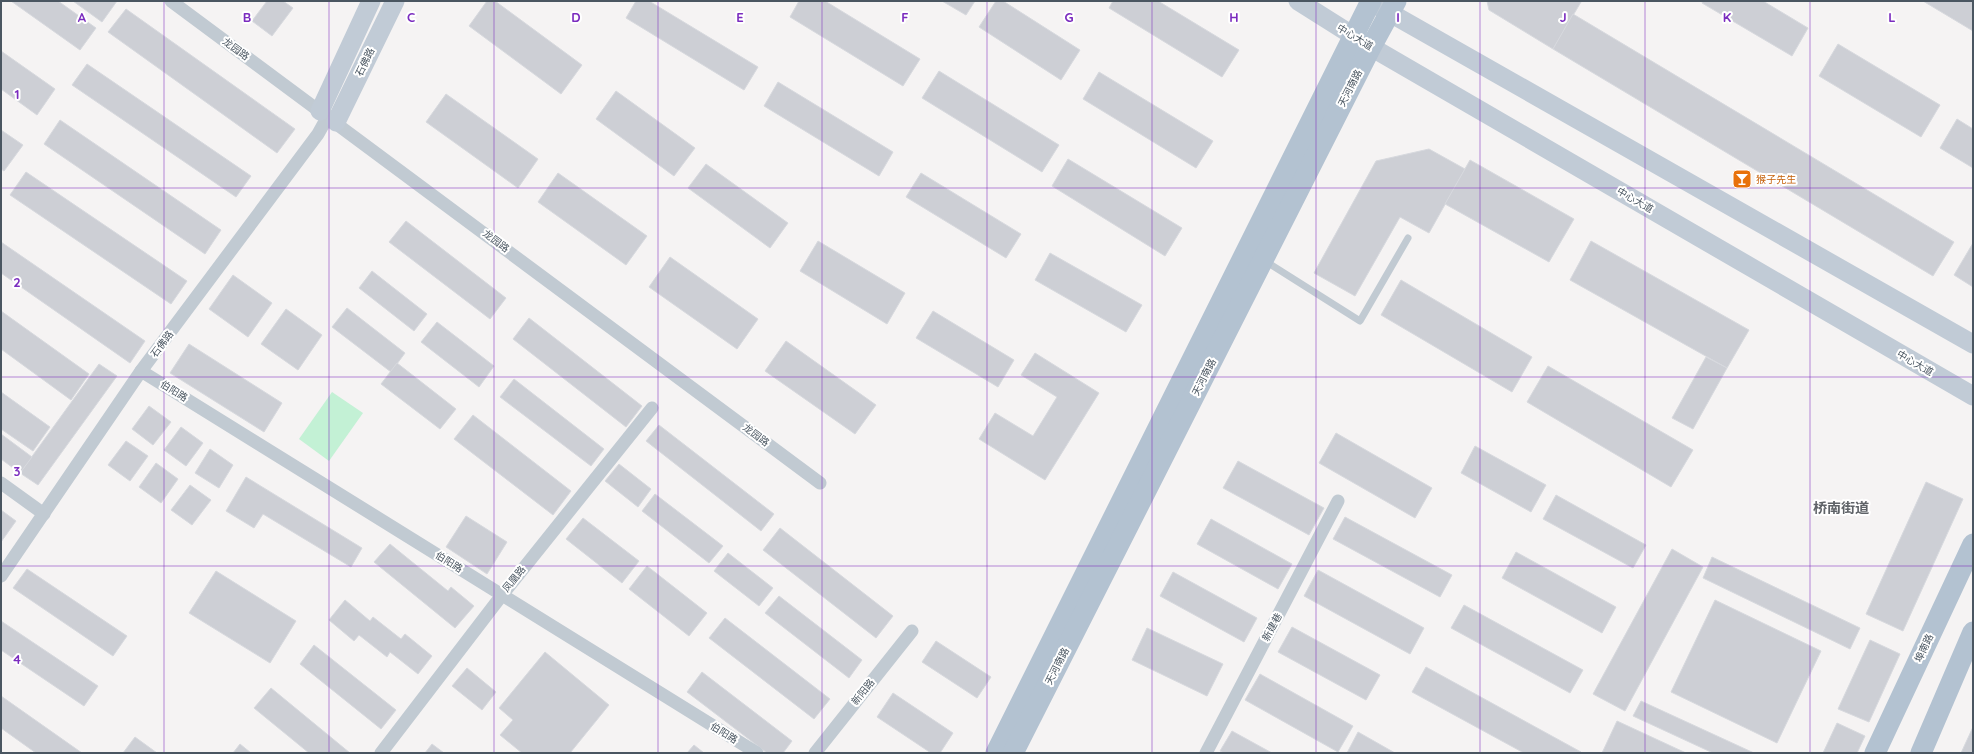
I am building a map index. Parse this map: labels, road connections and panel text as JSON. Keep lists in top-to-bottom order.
{
  "streets": {
    "main road": [
      "中心大道",
      "石佛路",
      "天河南路",
      "埠南路"
    ],
    "street": [
      "龙园路",
      "伯阳路",
      "凤凰路",
      "新建巷",
      "新阳路"
    ]
  },
  "crossings": [
    ["中心大道", "天河南路"],
    ["龙园路", "石佛路"],
    ["石佛路", "伯阳路"],
    ["伯阳路", "凤凰路"]
  ],
  "districts": ["桥南街道"],
  "places": {
    "bar": ["猴子先生"]
  },
  "grid": {
    "columns": [
      "A",
      "B",
      "C",
      "D",
      "E",
      "F",
      "G",
      "H",
      "I",
      "J",
      "K",
      "L"
    ],
    "rows": [
      "1",
      "2",
      "3",
      "4"
    ]
  }
}
